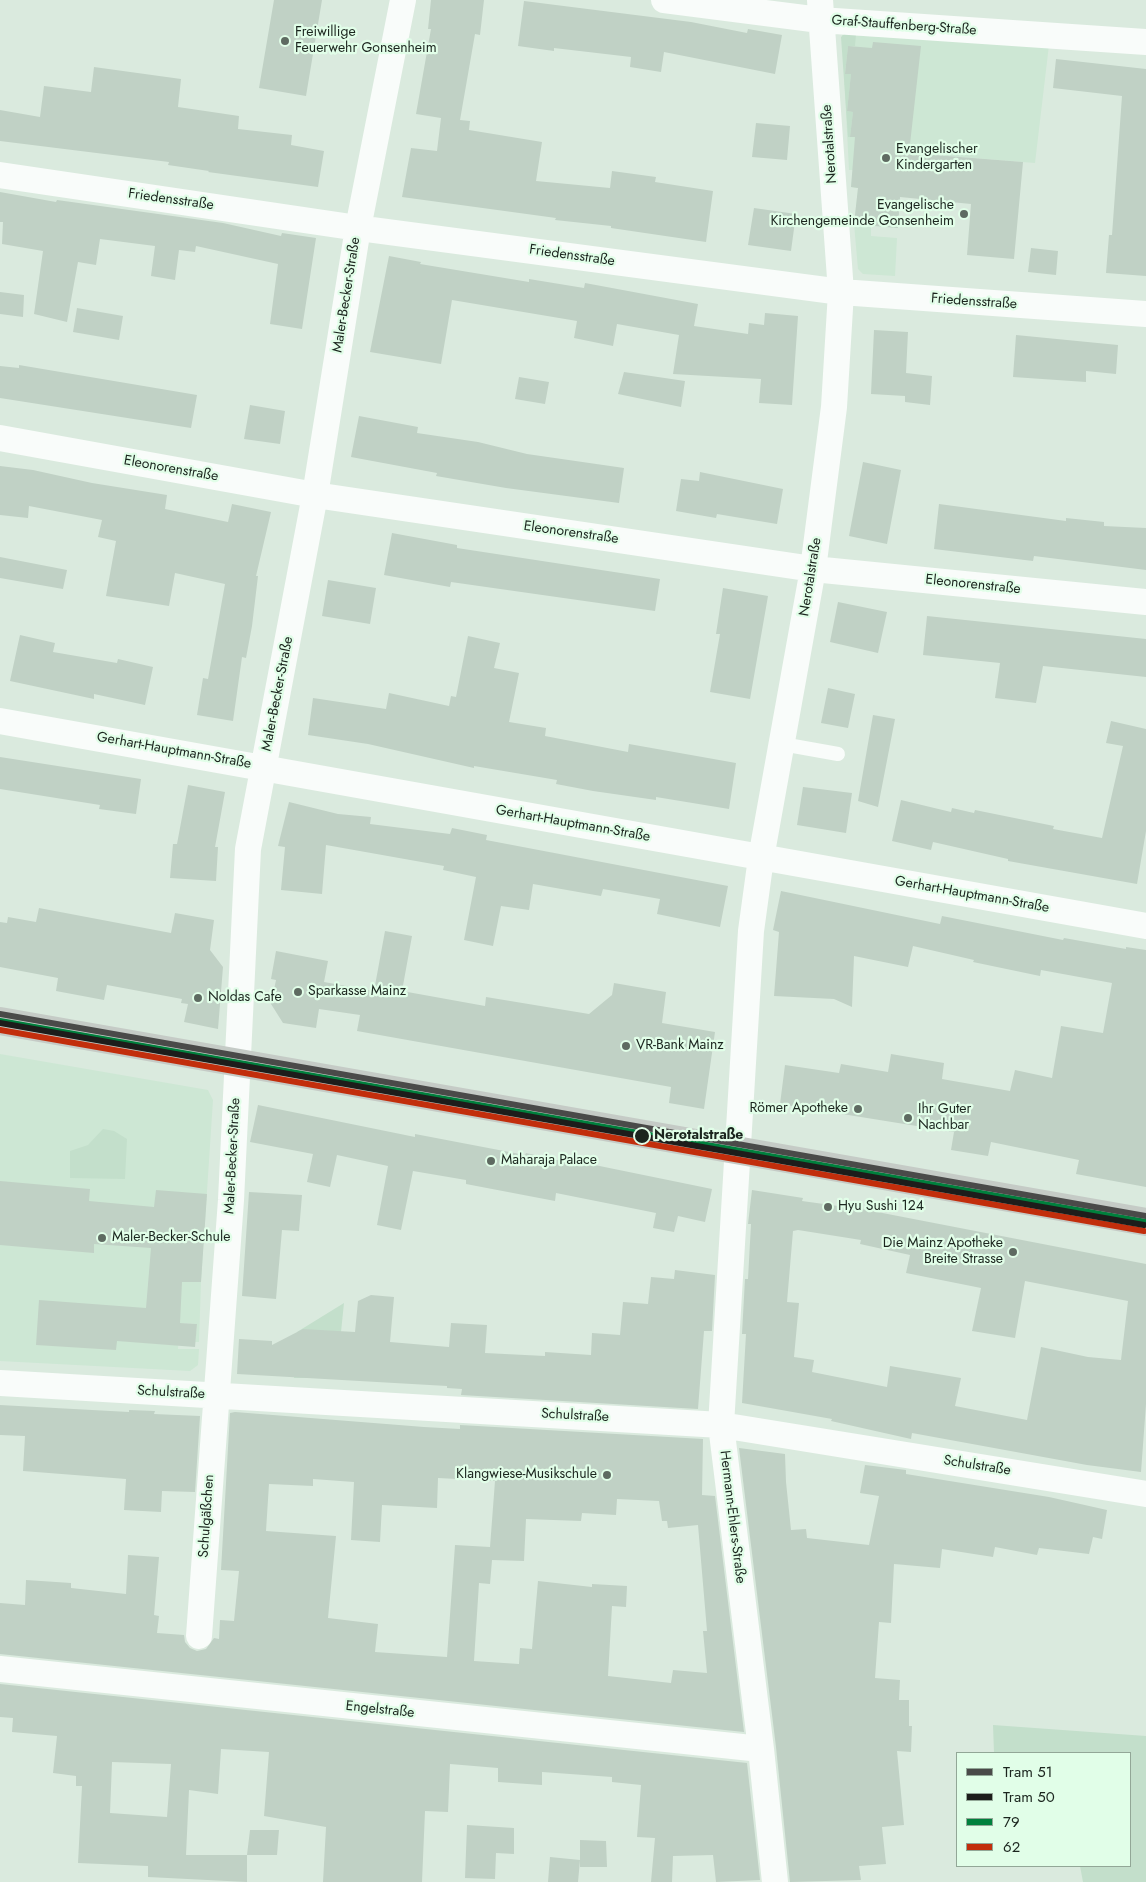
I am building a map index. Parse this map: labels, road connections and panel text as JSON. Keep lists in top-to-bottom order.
{
  "streets": {
    "street": [
      "Graf-Stauffenberg-Straße",
      "Nerotalstraße",
      "Friedensstraße",
      "Maler-Becker-Straße",
      "Eleonorenstraße",
      "Gerhart-Hauptmann-Straße",
      "Schulstraße",
      "Schulgäßchen",
      "Hermann-Ehlers-Straße",
      "Engelstraße"
    ]
  },
  "crossings": [
    ["Graf-Stauffenberg-Straße", "Nerotalstraße"],
    ["Nerotalstraße", "Friedensstraße"],
    ["Nerotalstraße", "Eleonorenstraße"],
    ["Nerotalstraße", "Gerhart-Hauptmann-Straße"],
    ["Nerotalstraße", "Hermann-Ehlers-Straße"],
    ["Friedensstraße", "Maler-Becker-Straße"],
    ["Maler-Becker-Straße", "Eleonorenstraße"],
    ["Maler-Becker-Straße", "Gerhart-Hauptmann-Straße"],
    ["Maler-Becker-Straße", "Schulstraße"],
    ["Maler-Becker-Straße", "Schulgäßchen"],
    ["Schulstraße", "Schulgäßchen"],
    ["Schulstraße", "Hermann-Ehlers-Straße"],
    ["Hermann-Ehlers-Straße", "Engelstraße"]
  ],
  "places": [
    "Freiwillige Feuerwehr Gonsenheim",
    "Evangelischer Kindergarten",
    "Evangelische Kirchengemeinde Gonsenheim",
    "Sparkasse Mainz",
    "Noldas Cafe",
    "VR-Bank Mainz",
    "Römer Apotheke",
    "Ihr Guter Nachbar",
    "Nerotalstraße",
    "Maharaja Palace",
    "Hyu Sushi 124",
    "Maler-Becker-Schule",
    "Die Mainz Apotheke Breite Strasse",
    "Klangwiese-Musikschule"
  ],
  "lines": [
    "tram line 51",
    "transit line 79",
    "tram line 50",
    "transit line 62"
  ],
  "legend": [
    "Tram 51",
    "Tram 50",
    "79",
    "62"
  ]
}
